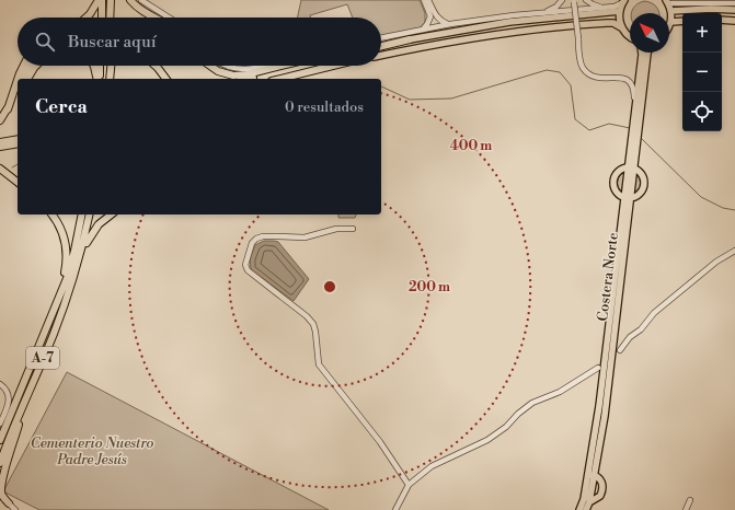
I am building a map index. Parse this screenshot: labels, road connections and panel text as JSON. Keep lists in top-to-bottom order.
{
  "streets": {
    "highway": ["A-7"],
    "main road": ["Costera Norte"]
  },
  "parks": ["Cementerio Nuestro Padre Jesús"],
  "north": "top left",
  "page": {
    "map_buttons": ["+", "−"],
    "search": "Buscar aquí",
    "heading": ["Cerca", "0 resultados"]
  },
  "rings": ["400 m", "200 m"]
}
